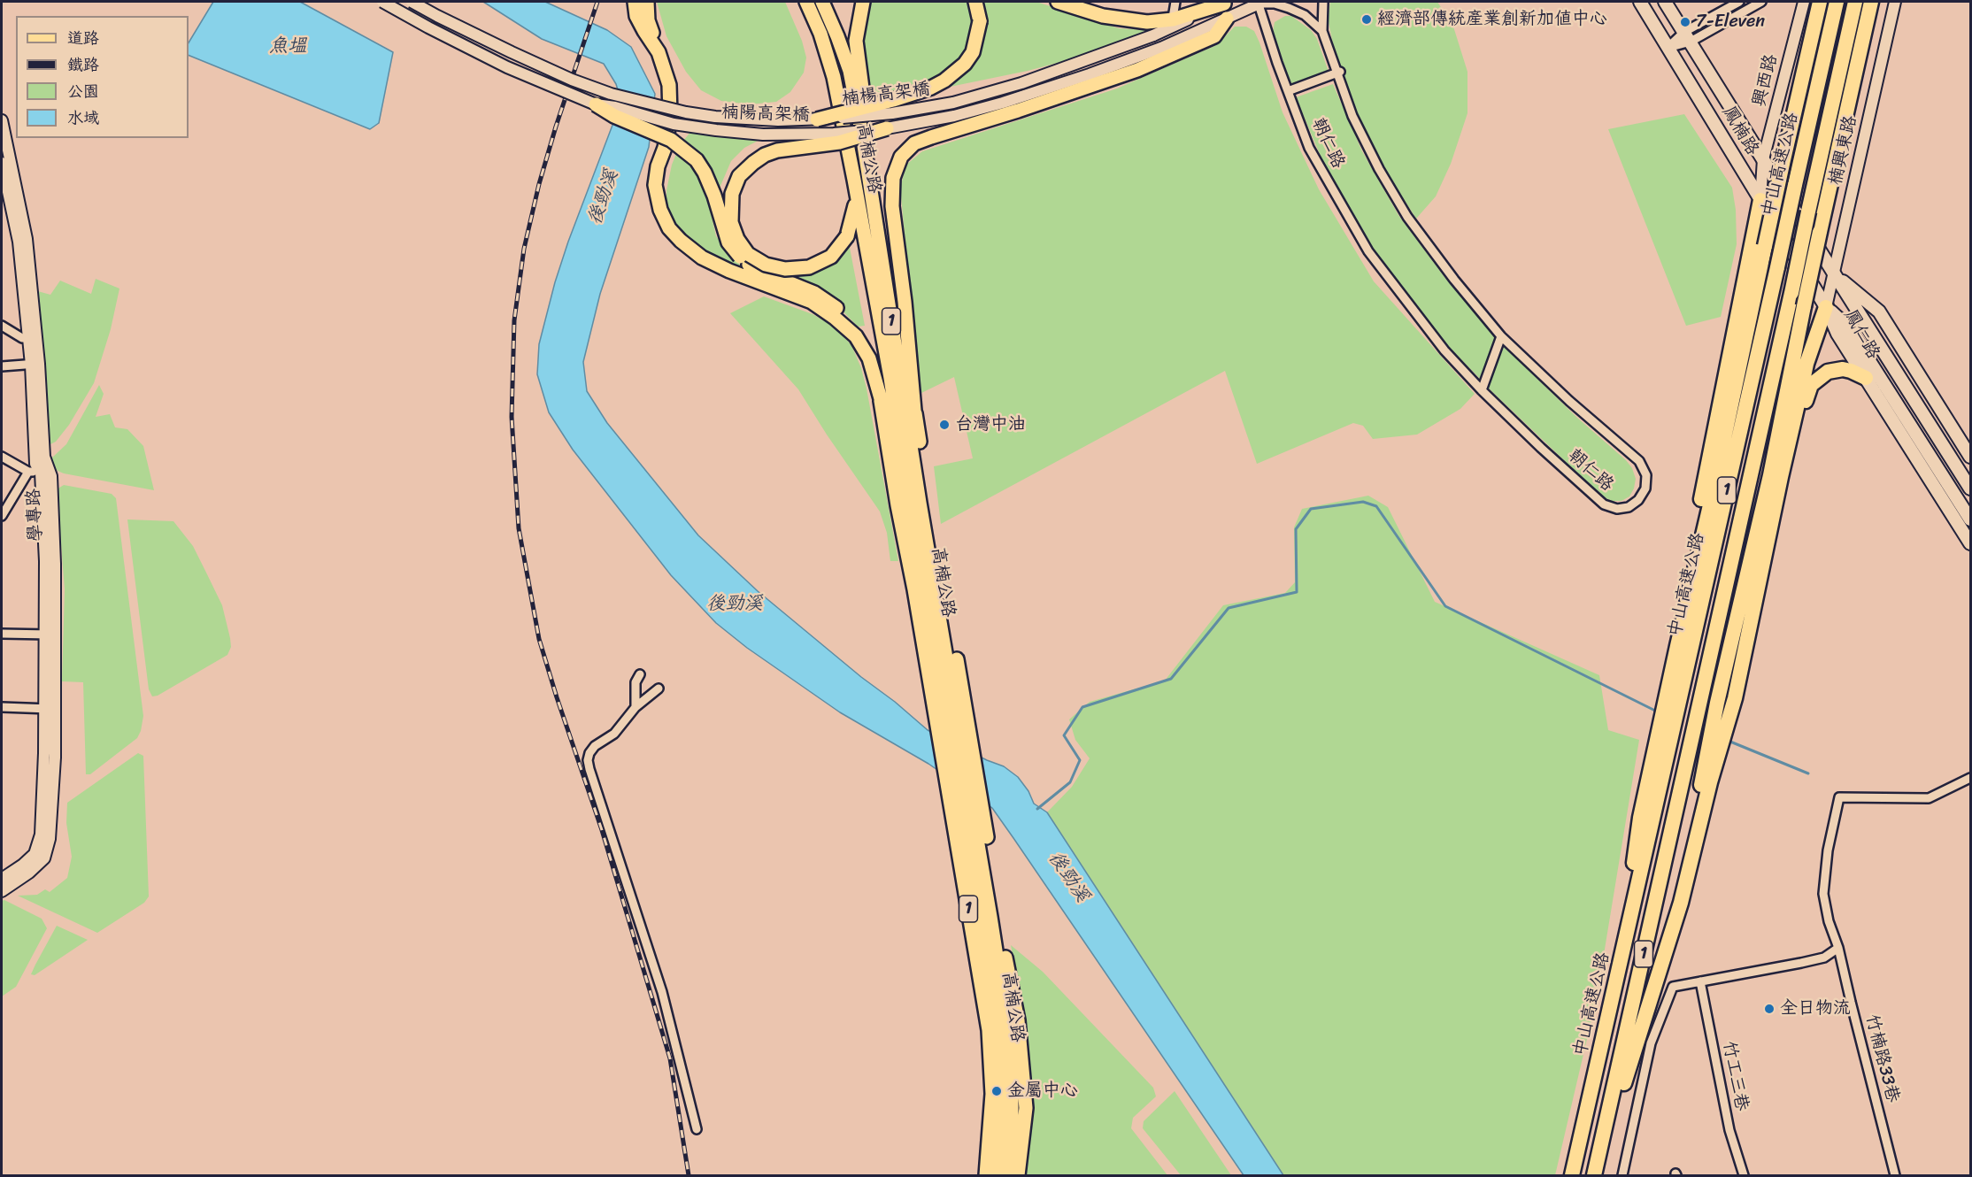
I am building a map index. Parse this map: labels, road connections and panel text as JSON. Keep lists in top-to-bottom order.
{
  "streets": {
    "highway": ["中山高速公路", "1"],
    "main road": ["鳳楠路", "高楠公路", "鳳仁路"],
    "street": [
      "興西路",
      "楠楊高架橋",
      "楠陽高架橋",
      "朝仁路",
      "楠興東路",
      "學專路",
      "竹楠路33巷",
      "竹工三巷"
    ]
  },
  "crossings": [
    ["興西路", "鳳楠路"],
    ["楠陽高架橋", "朝仁路"],
    ["鳳楠路", "楠興東路"],
    ["鳳楠路", "鳳仁路"],
    ["楠興東路", "鳳仁路"]
  ],
  "water": ["魚塭", "後勁溪"],
  "places": [
    "經濟部傳統產業創新加值中心",
    "7-Eleven",
    "台灣中油",
    "全日物流",
    "金屬中心"
  ],
  "legend": [
    "道路",
    "鐵路",
    "公園",
    "水域"
  ]
}
